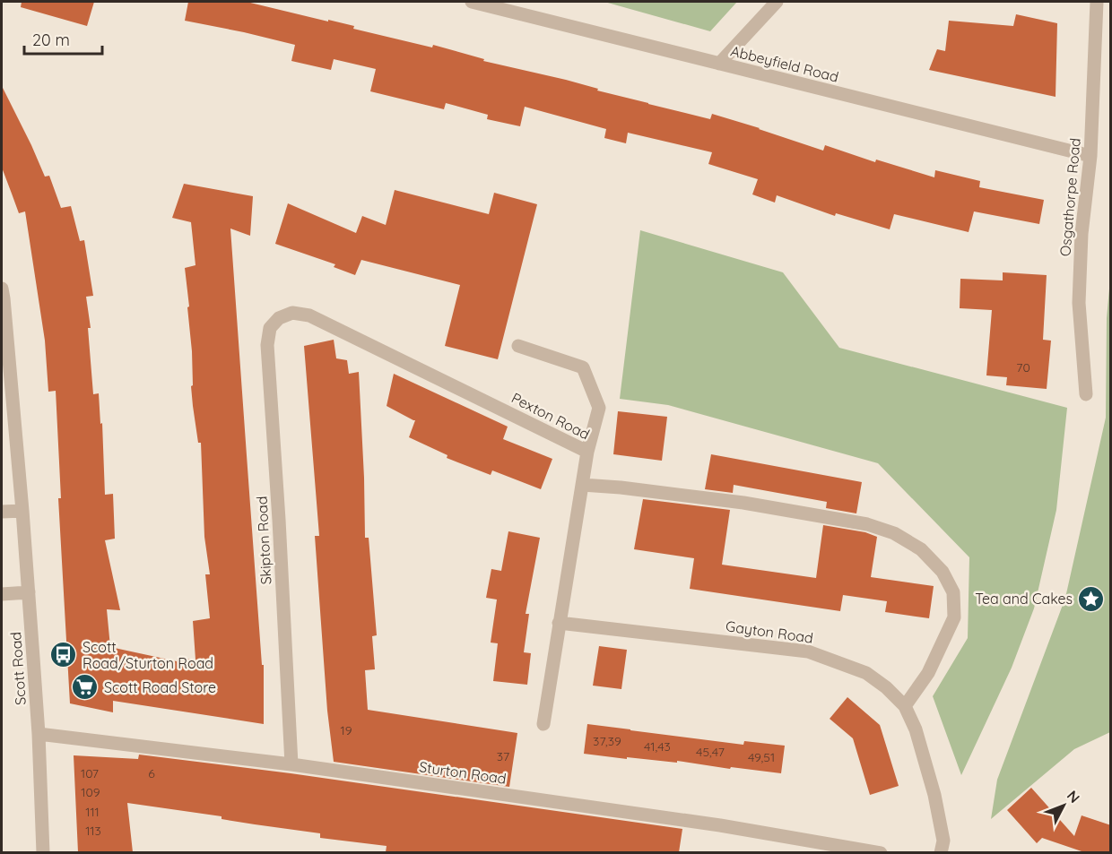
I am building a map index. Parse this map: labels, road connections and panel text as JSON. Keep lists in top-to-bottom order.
{
  "streets": {
    "street": [
      "Abbeyfield Road",
      "Osgathorpe Road",
      "Pexton Road",
      "Skipton Road",
      "Gayton Road",
      "Scott Road",
      "Sturton Road"
    ]
  },
  "crossings": [
    ["Abbeyfield Road", "Osgathorpe Road"],
    ["Pexton Road", "Skipton Road"],
    ["Pexton Road", "Gayton Road"],
    ["Skipton Road", "Sturton Road"],
    ["Scott Road", "Sturton Road"]
  ],
  "places": {
    "place": ["Tea and Cakes"],
    "bus stop": ["Scott Road/Sturton Road"],
    "supermarket": ["Scott Road Store"]
  },
  "house_numbers": [
    "70",
    "19",
    "37,39",
    "41,43",
    "45,47",
    "37",
    "49,51",
    "107",
    "6",
    "109",
    "111",
    "113"
  ],
  "scale_bar": "20 m",
  "north": "top right"
}
